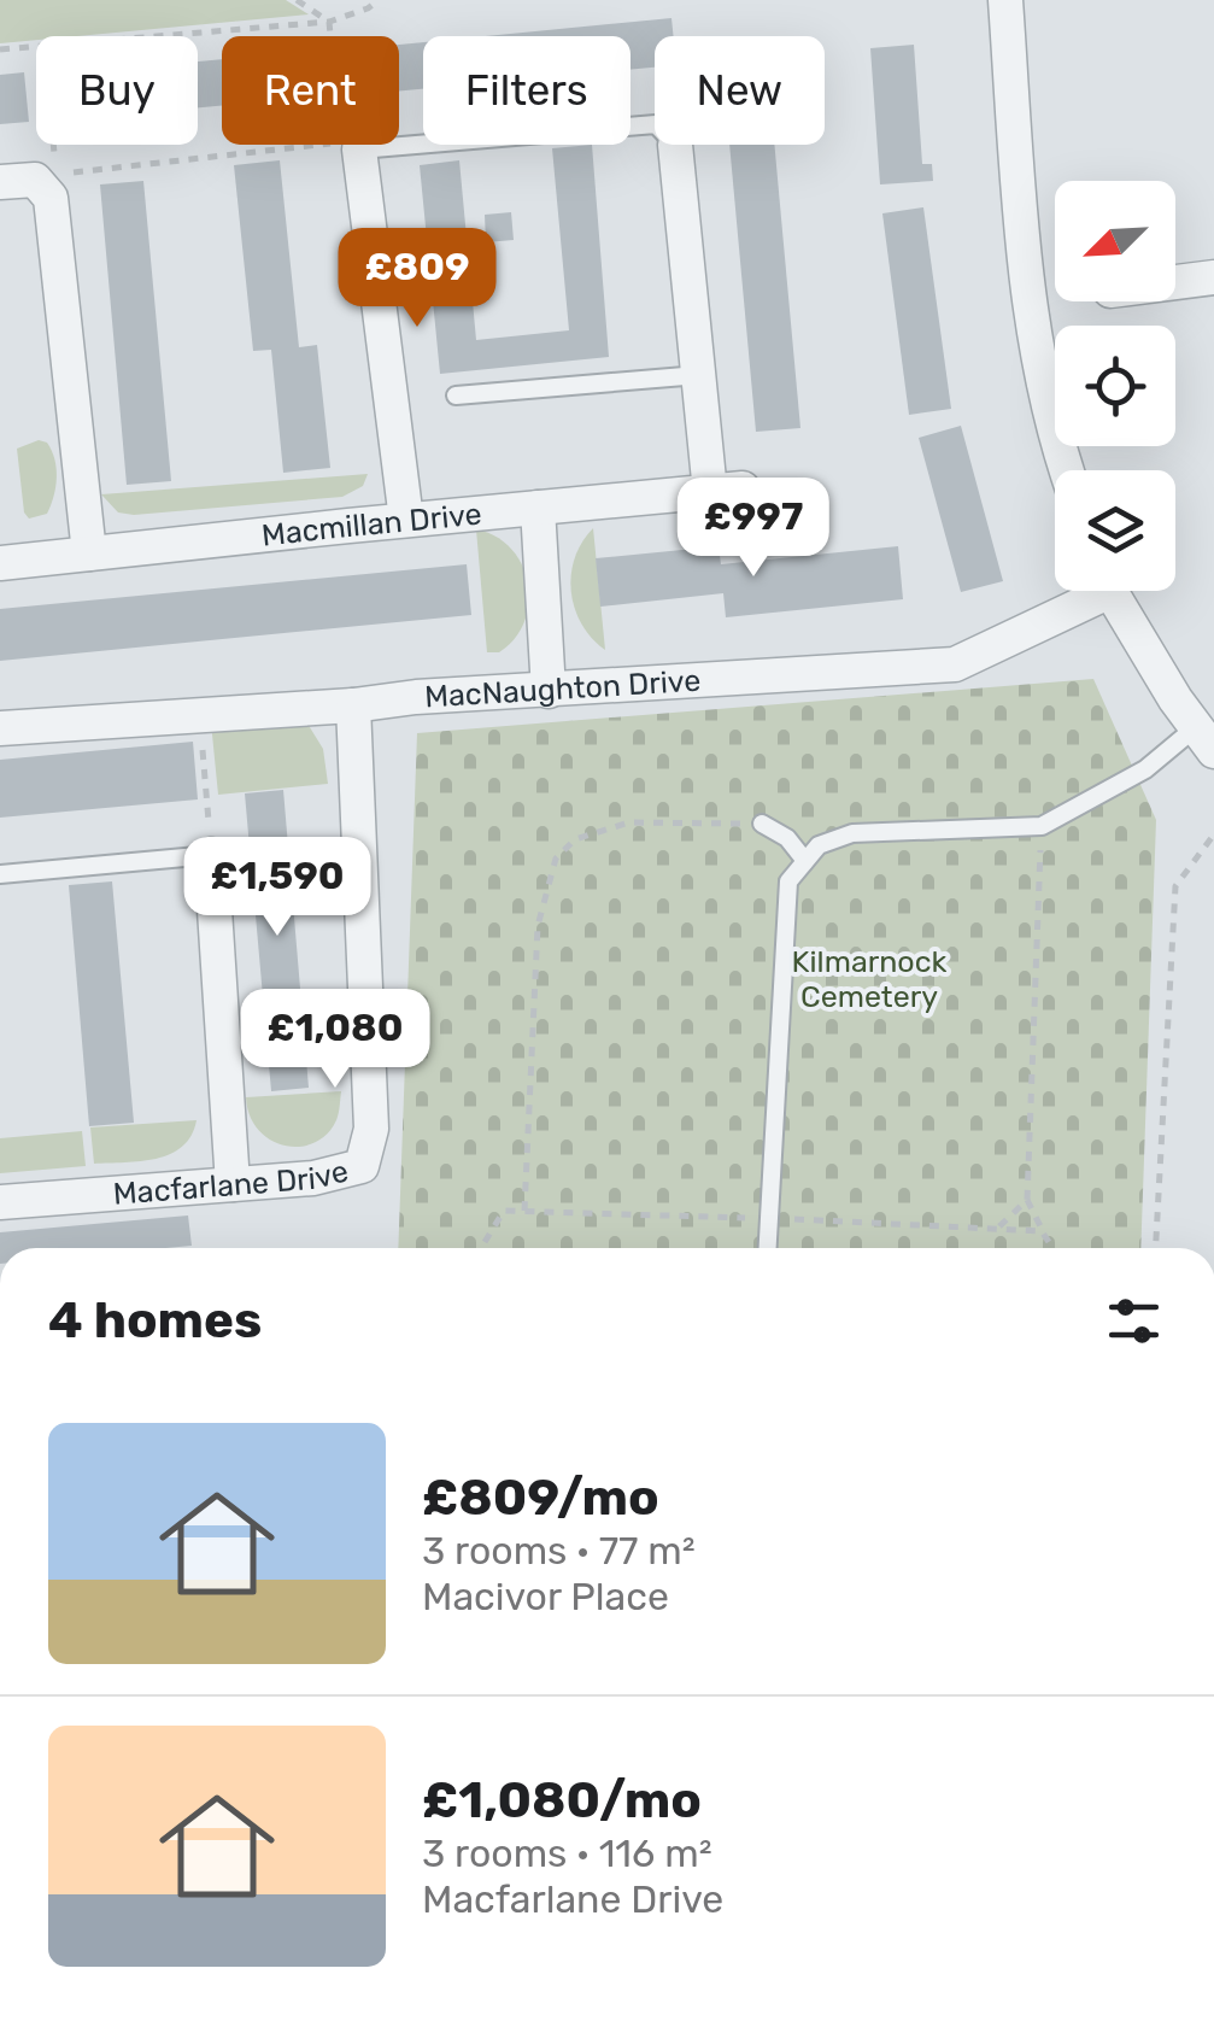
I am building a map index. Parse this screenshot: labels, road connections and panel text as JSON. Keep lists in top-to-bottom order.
{
  "streets": {
    "street": ["Macmillan Drive", "MacNaughton Drive", "Macfarlane Drive"]
  },
  "crossings": [
    ["MacNaughton Drive", "Macfarlane Drive"]
  ],
  "parks": ["Kilmarnock Cemetery"],
  "north": "bottom left",
  "page": {
    "chip": [
      "Buy",
      "Rent",
      "Filters",
      "New"
    ],
    "price": [
      "£809",
      "£997",
      "£1,590",
      "£1,080"
    ],
    "heading": "4 homes",
    "list": [
      {
        "name": "£809/mo",
        "note": "3 rooms · 77 m² · Macivor Place"
      },
      {
        "name": "£1,080/mo",
        "note": "3 rooms · 116 m² · Macfarlane Drive"
      }
    ]
  }
}
